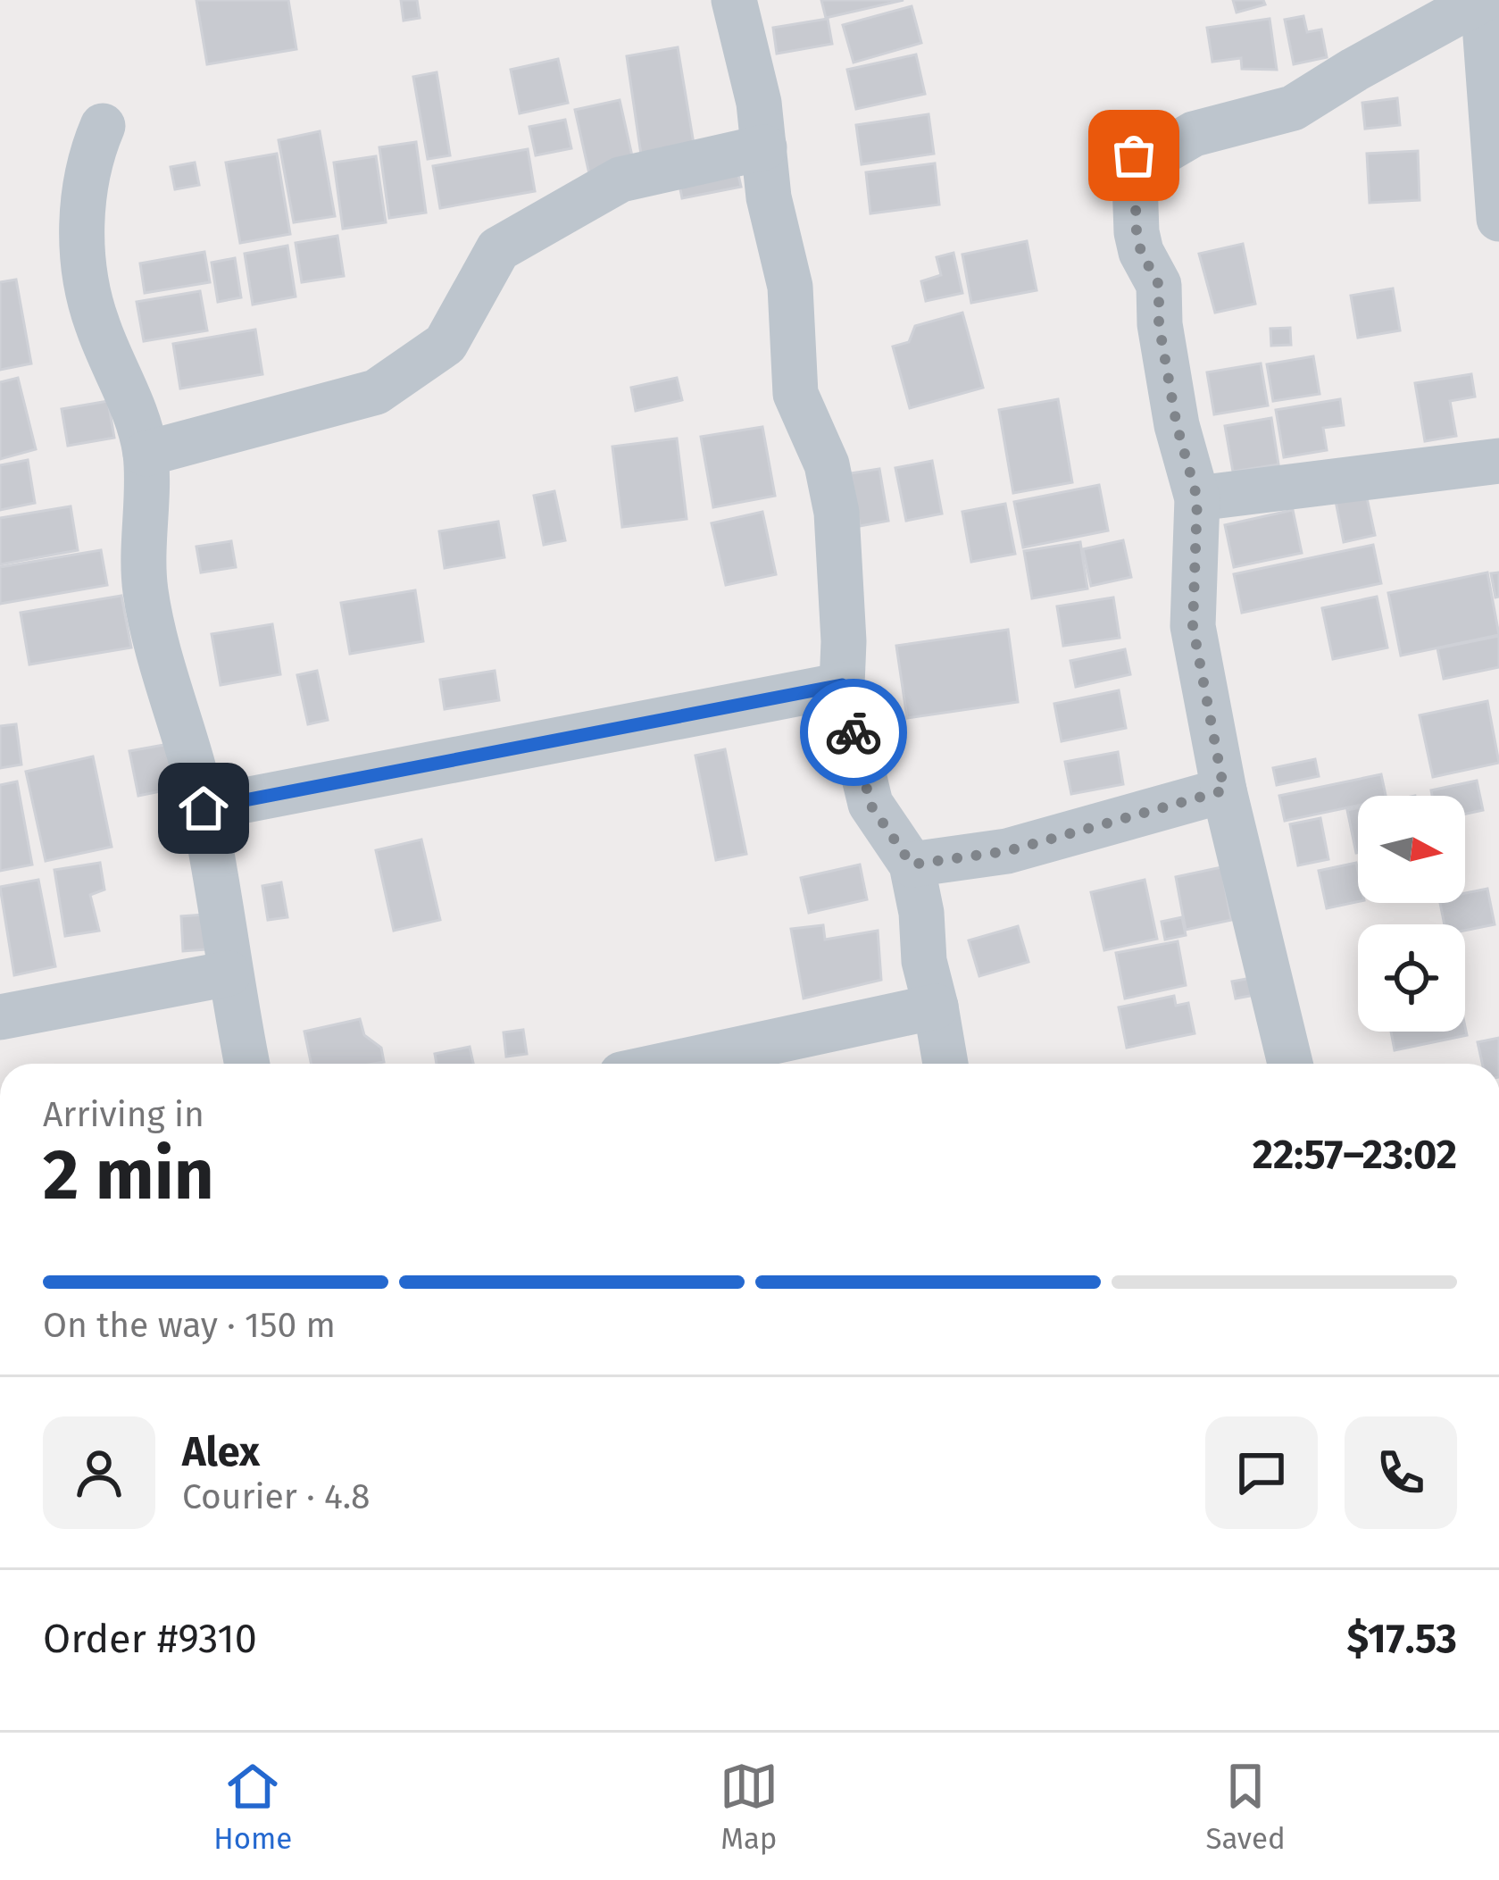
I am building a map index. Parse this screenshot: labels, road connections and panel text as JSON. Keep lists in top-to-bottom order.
{
  "north": "right",
  "page": {
    "heading": ["2 min", "Arriving in", "22:57–23:02"],
    "panel": [
      "Alex",
      "Courier · 4.8",
      "Order #9310",
      "$17.53"
    ],
    "bar": "On the way · 150 m",
    "tabs": ["Home", "Map", "Saved"]
  }
}
